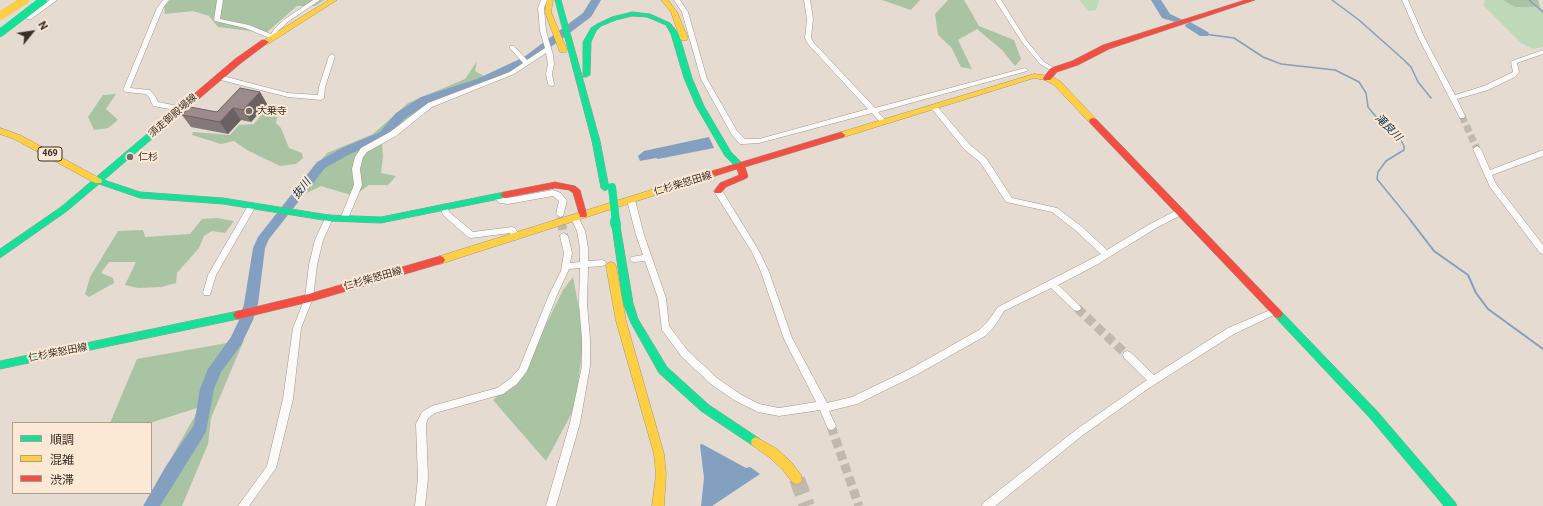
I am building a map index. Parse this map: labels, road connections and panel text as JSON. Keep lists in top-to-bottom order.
{
  "streets": {
    "main road": ["須走御殿場線", "469", "仁杉柴怒田線"]
  },
  "crossings": [
    ["須走御殿場線", "469"]
  ],
  "water": ["滝良川", "抜川"],
  "places": ["大乗寺", "仁杉"],
  "legend": ["順調", "混雑", "渋滞"],
  "north": "top right"
}
